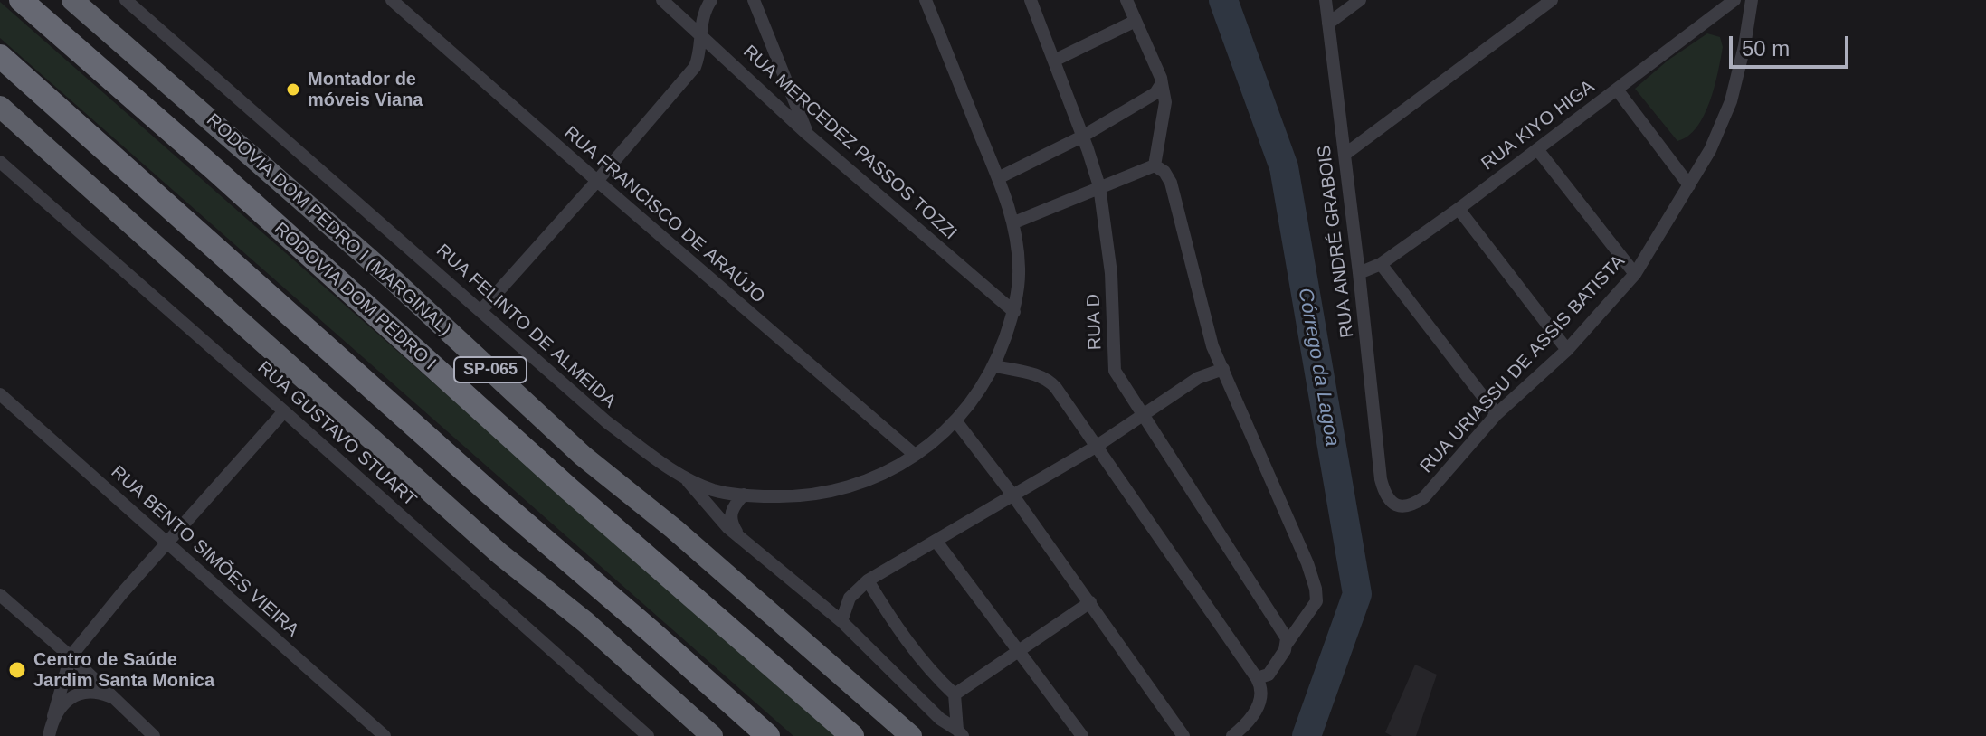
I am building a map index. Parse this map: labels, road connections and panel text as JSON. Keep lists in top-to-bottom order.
{
  "streets": {
    "highway": ["RODOVIA DOM PEDRO I (MARGINAL)", "RODOVIA DOM PEDRO I", "SP-065"],
    "street": [
      "RUA KIYO HIGA",
      "RUA MERCEDEZ PASSOS TOZZI",
      "RUA FRANCISCO DE ARAÚJO",
      "RUA ANDRÉ GRABOIS",
      "RUA D",
      "RUA FELINTO DE ALMEIDA",
      "RUA URIASSU DE ASSIS BATISTA",
      "RUA GUSTAVO STUART",
      "RUA BENTO SIMÕES VIEIRA"
    ]
  },
  "crossings": [
    ["RUA KIYO HIGA", "RUA ANDRÉ GRABOIS"],
    ["RUA MERCEDEZ PASSOS TOZZI", "RUA FELINTO DE ALMEIDA"],
    ["RUA FRANCISCO DE ARAÚJO", "RUA FELINTO DE ALMEIDA"],
    ["RUA ANDRÉ GRABOIS", "RUA URIASSU DE ASSIS BATISTA"]
  ],
  "water": ["Córrego da Lagoa"],
  "places": ["Montador de móveis Viana", "Centro de Saúde Jardim Santa Monica"],
  "scale_bar": "50 m"
}
